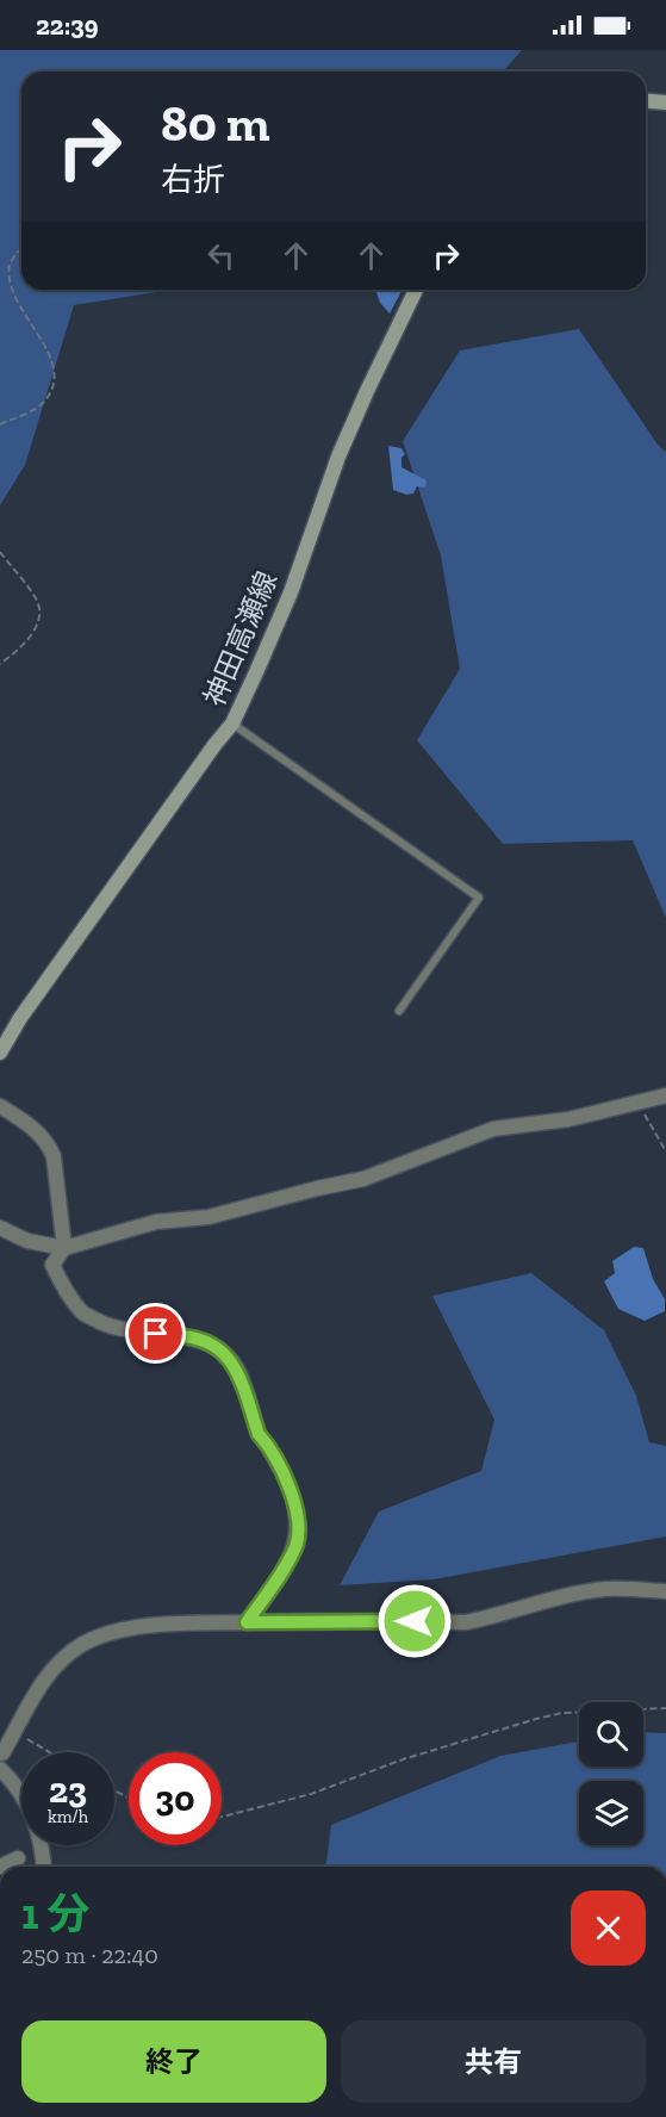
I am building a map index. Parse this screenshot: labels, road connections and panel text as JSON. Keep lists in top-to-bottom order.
{
  "streets": {
    "main road": ["神田高瀬線"]
  },
  "page": {
    "status": "22:39",
    "turn": ["80 m", "右折"],
    "speed": "23 km/h",
    "limit": "30",
    "heading": ["1 分", "250 m · 22:40"],
    "buttons": ["終了", "共有"]
  }
}
